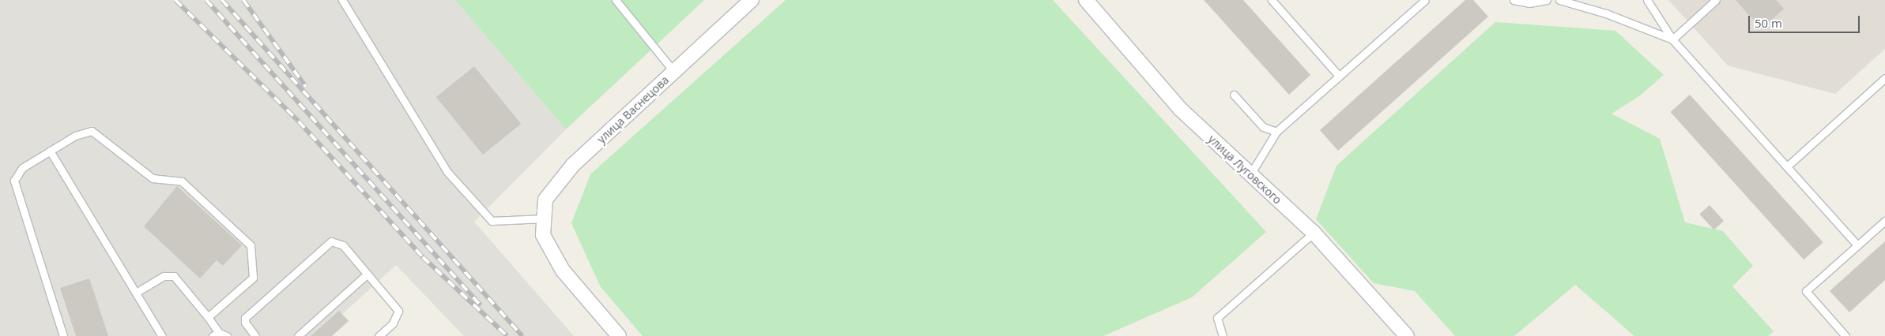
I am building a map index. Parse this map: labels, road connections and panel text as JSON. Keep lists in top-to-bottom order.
{
  "streets": {
    "street": ["улица Васнецова", "улица Луговского"]
  },
  "scale_bar": "50 m"
}
